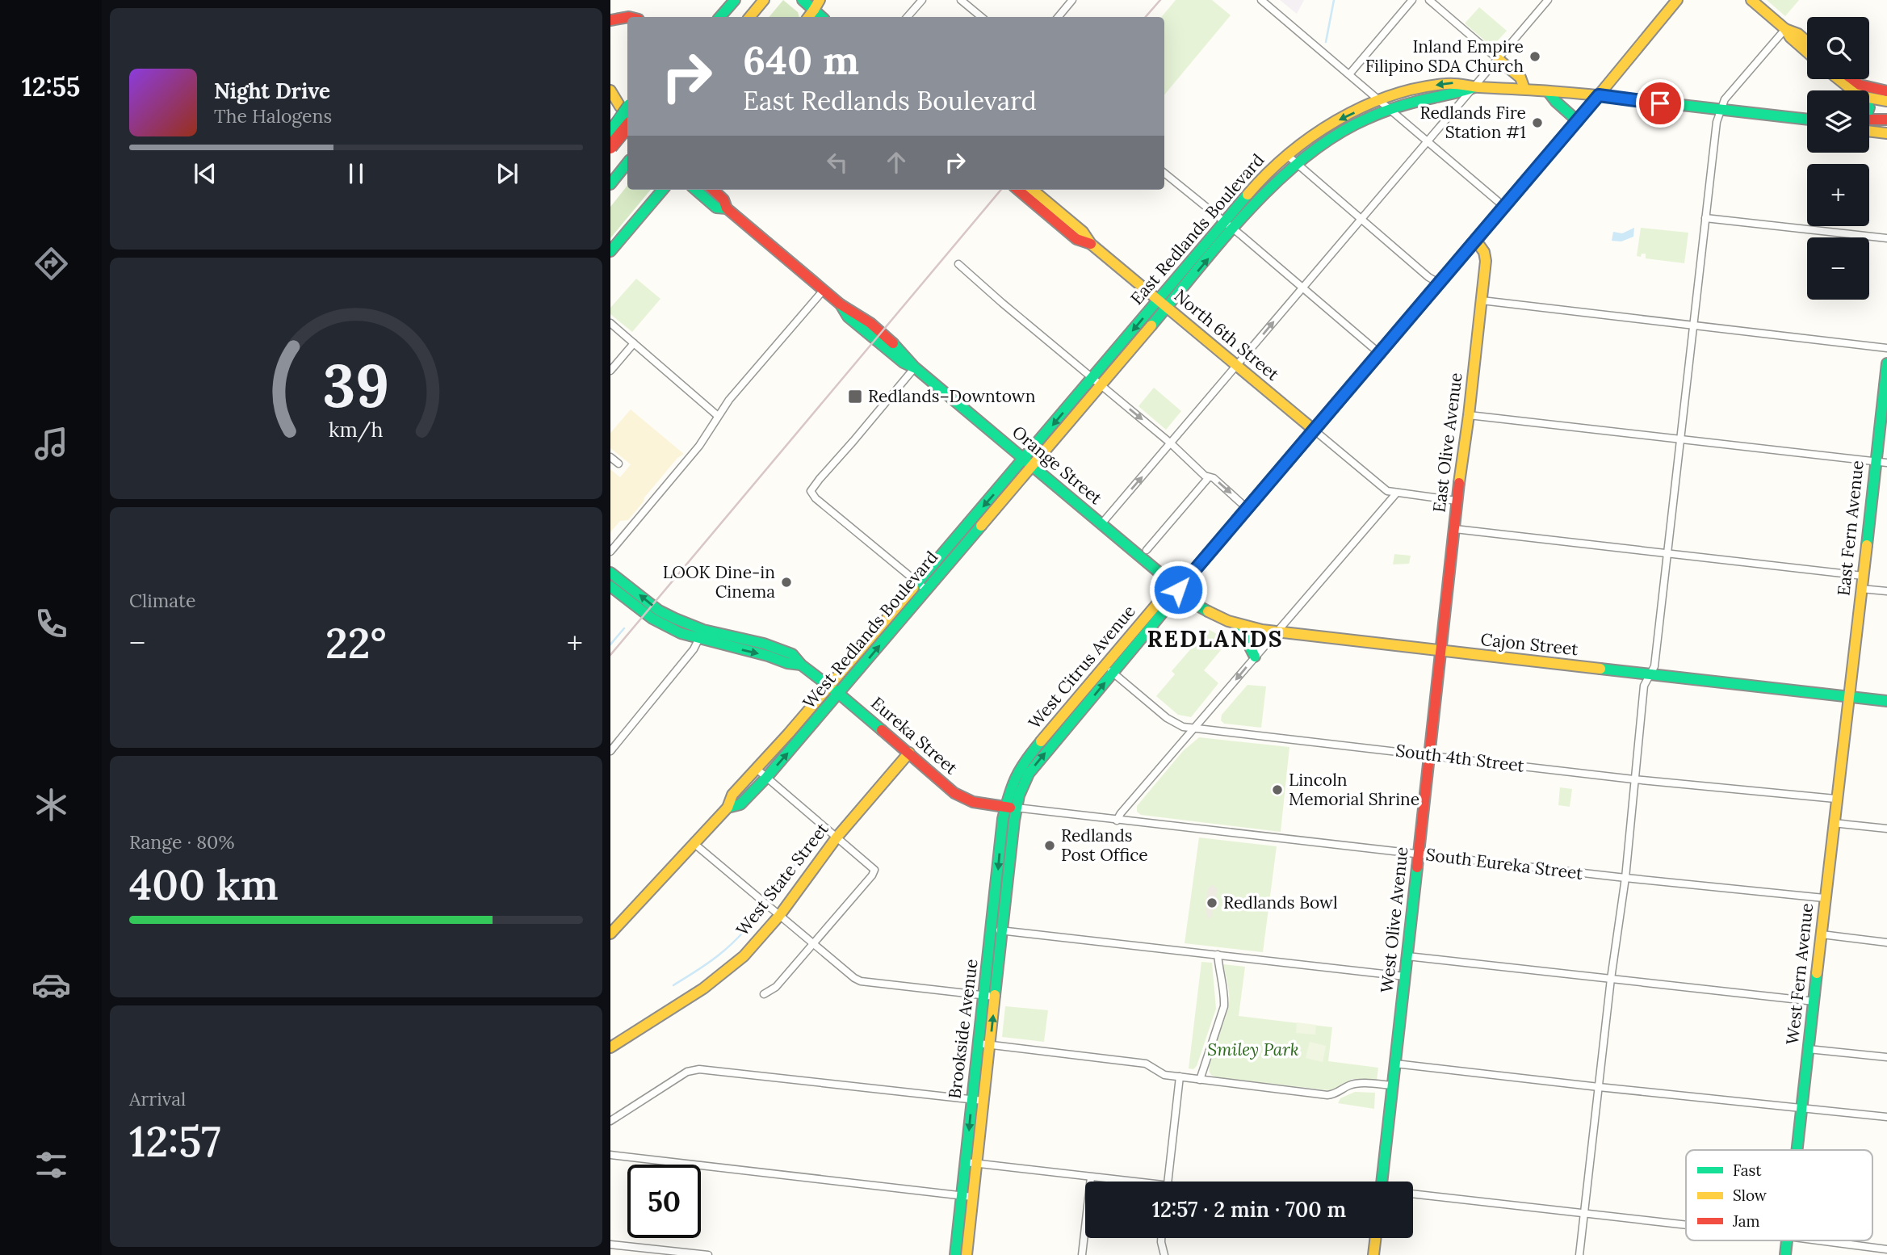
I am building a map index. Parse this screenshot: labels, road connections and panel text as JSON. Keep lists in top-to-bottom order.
{
  "streets": {
    "main road": [
      "East Redlands Boulevard",
      "North 6th Street",
      "East Olive Avenue",
      "Orange Street",
      "East Fern Avenue",
      "West Redlands Boulevard",
      "Cajon Street",
      "West Citrus Avenue",
      "Eureka Street",
      "West State Street",
      "West Olive Avenue",
      "West Fern Avenue",
      "Brookside Avenue"
    ],
    "street": ["South 4th Street", "South Eureka Street"]
  },
  "crossings": [
    ["East Redlands Boulevard", "North 6th Street"],
    ["East Redlands Boulevard", "Orange Street"],
    ["East Redlands Boulevard", "West Redlands Boulevard"],
    ["East Redlands Boulevard", "West Citrus Avenue"],
    ["North 6th Street", "West Citrus Avenue"],
    ["East Olive Avenue", "Cajon Street"],
    ["East Olive Avenue", "West Citrus Avenue"],
    ["East Olive Avenue", "West Olive Avenue"],
    ["Orange Street", "West Redlands Boulevard"],
    ["Orange Street", "Cajon Street"],
    ["Orange Street", "West Citrus Avenue"],
    ["East Fern Avenue", "Cajon Street"],
    ["East Fern Avenue", "West Fern Avenue"],
    ["West Redlands Boulevard", "Eureka Street"],
    ["Cajon Street", "West Citrus Avenue"],
    ["Cajon Street", "West Olive Avenue"],
    ["Cajon Street", "West Fern Avenue"],
    ["West Citrus Avenue", "Eureka Street"],
    ["West Citrus Avenue", "South 4th Street"],
    ["West Citrus Avenue", "South Eureka Street"],
    ["West Citrus Avenue", "Brookside Avenue"],
    ["Eureka Street", "South Eureka Street"],
    ["Eureka Street", "West State Street"],
    ["Eureka Street", "Brookside Avenue"],
    ["South 4th Street", "West Olive Avenue"],
    ["South 4th Street", "West Fern Avenue"],
    ["South Eureka Street", "West Olive Avenue"],
    ["South Eureka Street", "West Fern Avenue"],
    ["South Eureka Street", "Brookside Avenue"]
  ],
  "districts": ["REDLANDS"],
  "parks": ["Smiley Park"],
  "places": {
    "other": [
      "Inland Empire Filipino SDA Church",
      "Redlands Fire Station #1",
      "LOOK Dine-in Cinema",
      "Lincoln Memorial Shrine",
      "Redlands Post Office",
      "Redlands Bowl"
    ],
    "transit": ["Redlands–Downtown"]
  },
  "legend": ["Fast", "Slow", "Jam"],
  "page": {
    "tabs": "12:55",
    "map_buttons": ["+", "−"],
    "turn": ["640 m", "East Redlands Boulevard"],
    "song": ["Night Drive", "The Halogens"],
    "tile": [
      "Climate",
      ["Range · 80%", "400 km"],
      ["Arrival", "12:57"]
    ],
    "heat": ["−", "22°", "+"],
    "limit": "50",
    "trip": "12:57 · 2 min · 700 m",
    "gauge": ["39", "km/h"]
  }
}
